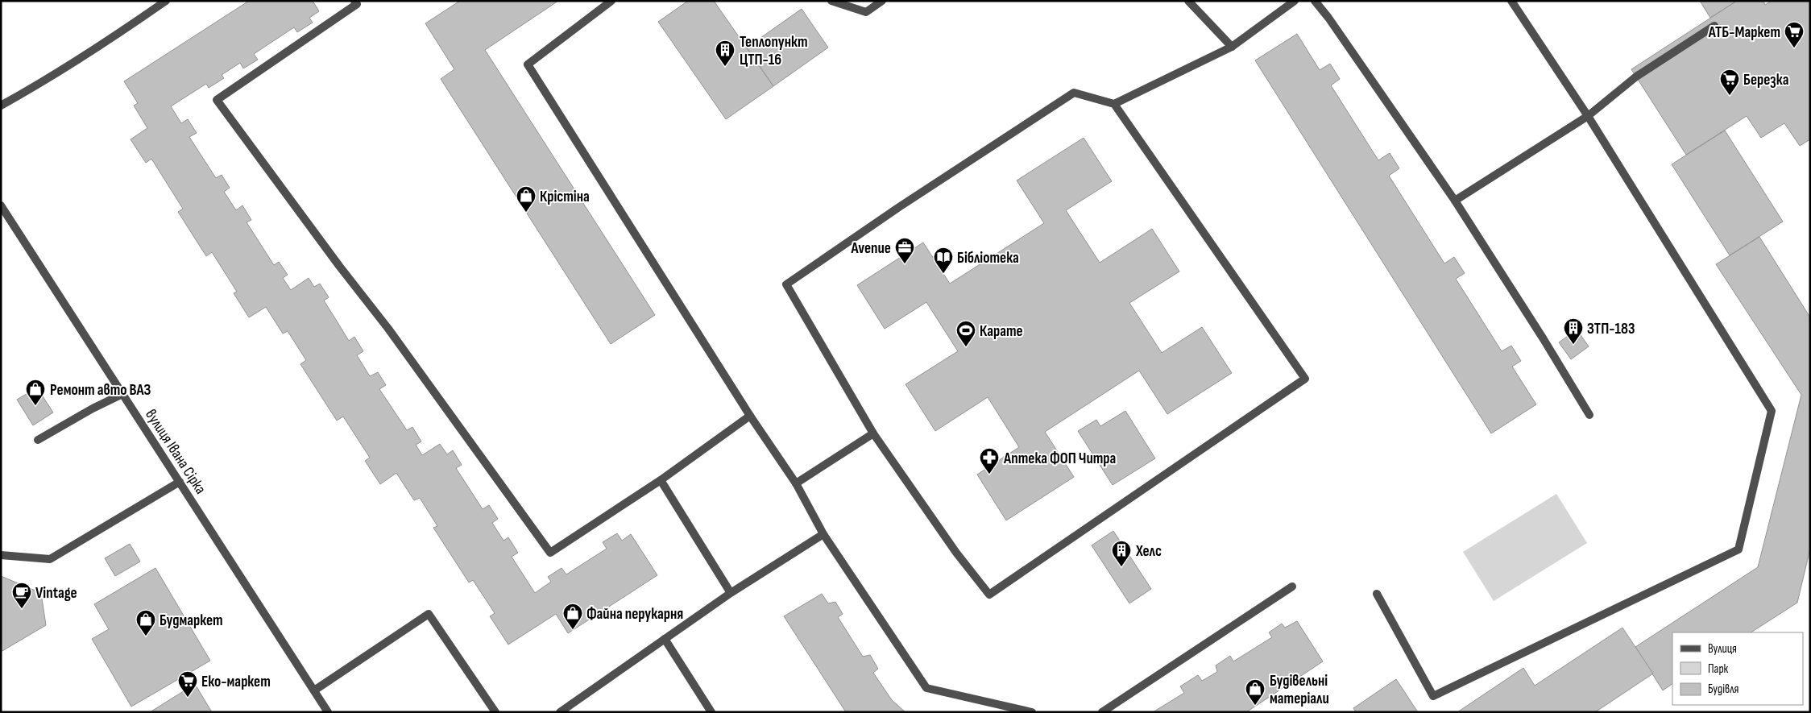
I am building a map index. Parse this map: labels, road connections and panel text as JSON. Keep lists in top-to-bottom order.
{
  "streets": {
    "street": ["вулиця Івана Сірка"]
  },
  "places": {
    "supermarket": ["АТБ-Маркет", "Березка", "Еко-маркет"],
    "building": ["Теплопункт ЦТП-16", "ЗТП-183", "Хелс"],
    "shop": [
      "Крістіна",
      "Ремонт авто ВАЗ",
      "Файна перукарня",
      "Будмаркет",
      "Будівельні матеріали"
    ],
    "office": ["Avenue"],
    "library": ["Бібліотека"],
    "sports": ["Карате"],
    "pharmacy": ["Аптека ФОП Читра"],
    "cafe": ["Vintage"]
  },
  "legend": ["Вулиця", "Парк", "Будівля"]
}
